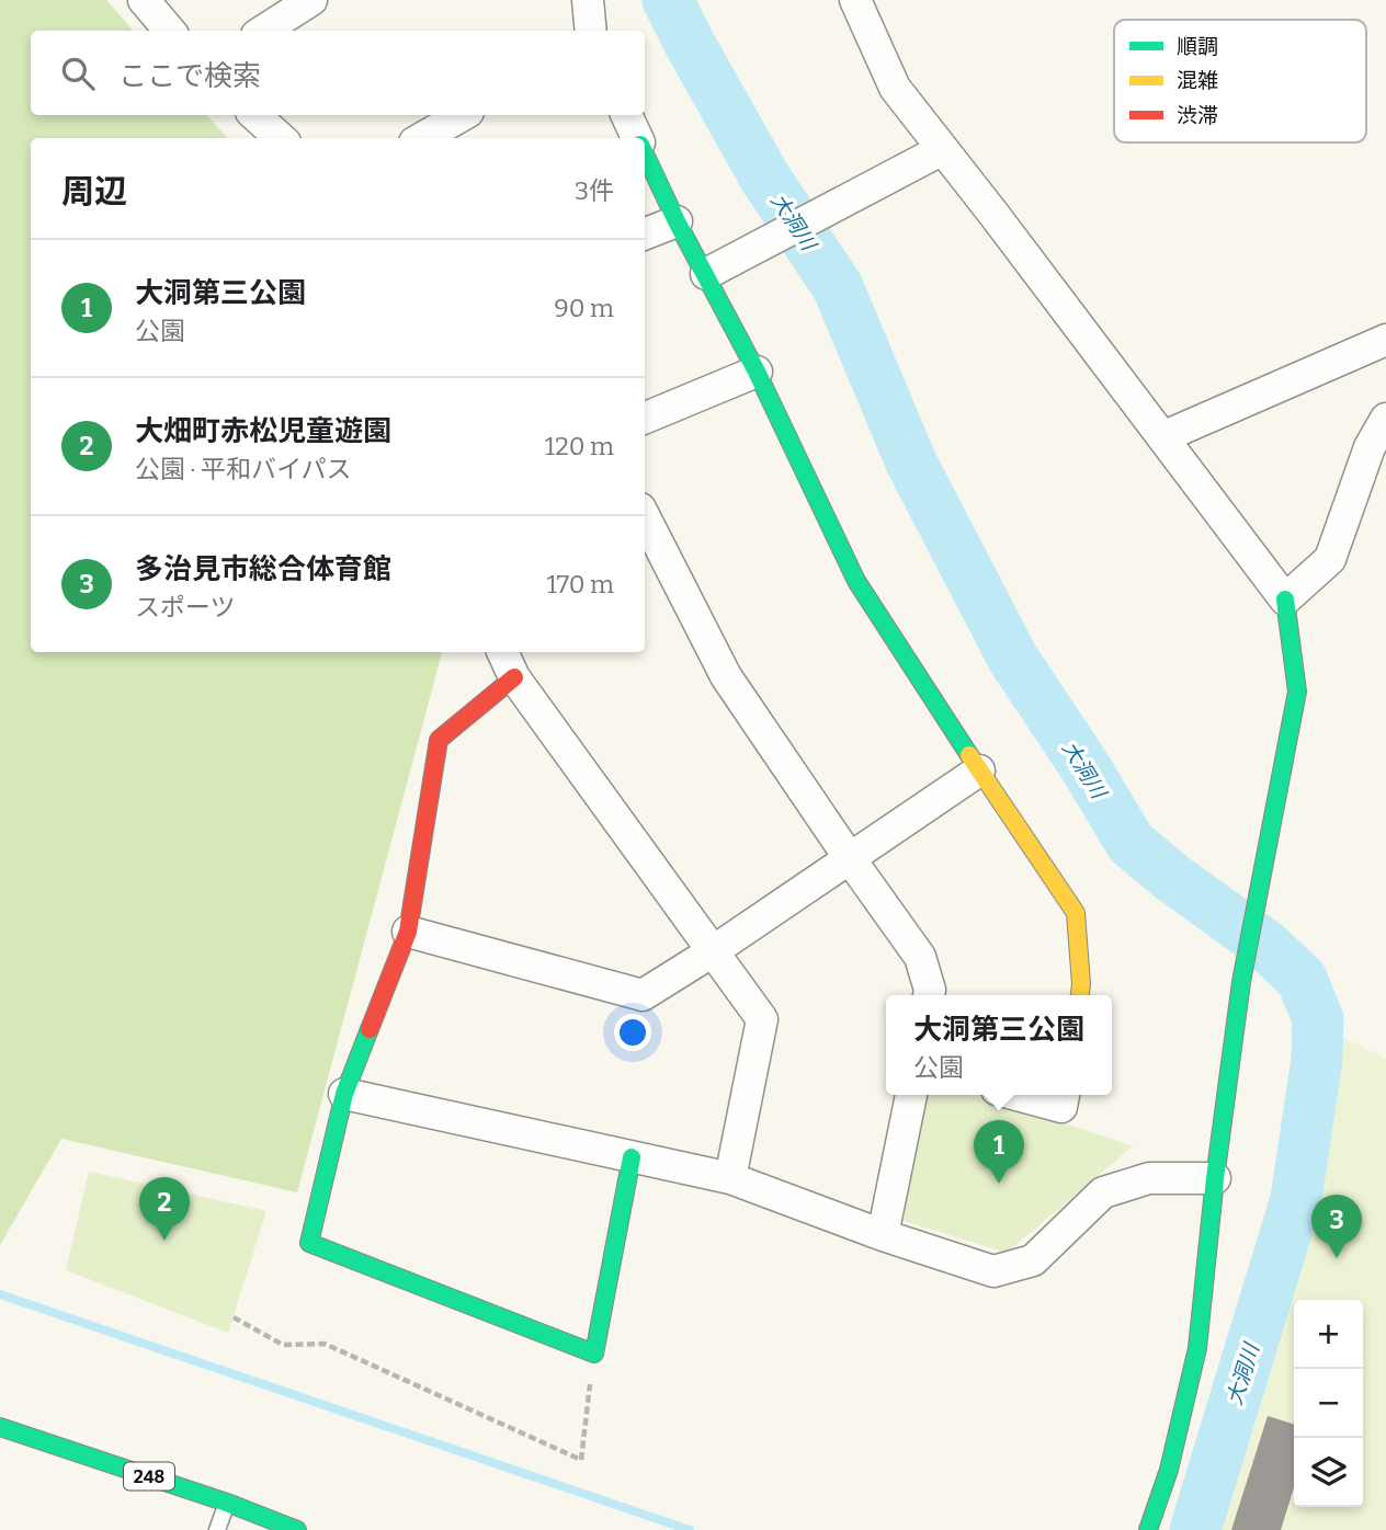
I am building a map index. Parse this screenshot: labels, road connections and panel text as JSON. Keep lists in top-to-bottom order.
{
  "streets": {
    "main road": ["248"]
  },
  "water": ["大洞川"],
  "legend": ["順調", "混雑", "渋滞"],
  "page": {
    "search": "ここで検索",
    "heading": ["周辺", "3件"],
    "list": [
      {
        "mark": "1",
        "name": "大洞第三公園",
        "note": "公園",
        "value": "90 m"
      },
      {
        "mark": "2",
        "name": "大畑町赤松児童遊園",
        "note": "公園 · 平和バイパス",
        "value": "120 m"
      },
      {
        "mark": "3",
        "name": "多治見市総合体育館",
        "note": "スポーツ",
        "value": "170 m"
      }
    ],
    "popup": ["大洞第三公園", "公園"],
    "pins": ["1", "2", "3"],
    "map_buttons": ["+", "−"]
  }
}
